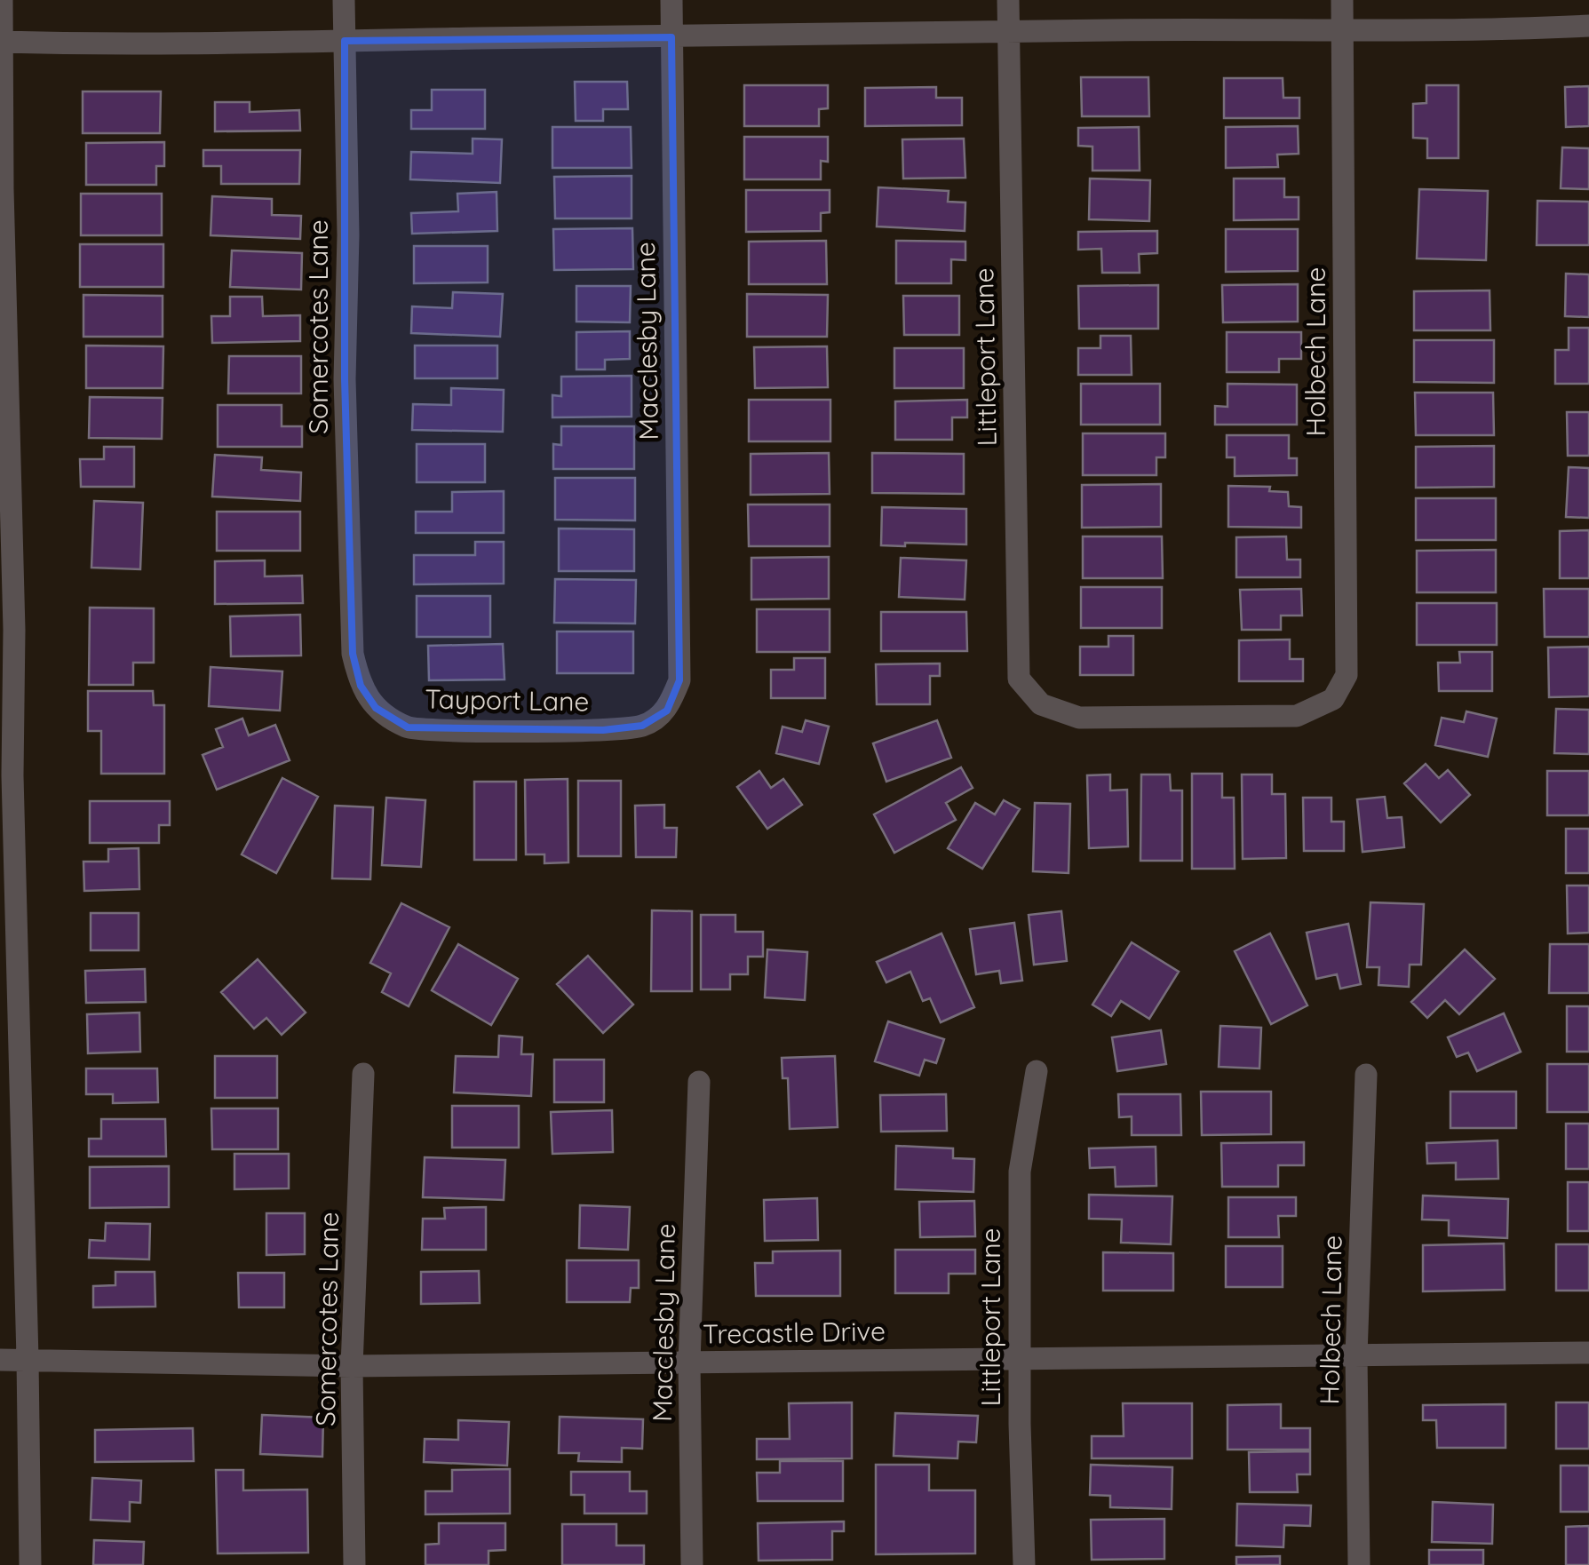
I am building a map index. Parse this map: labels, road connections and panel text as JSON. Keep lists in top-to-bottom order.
{
  "streets": {
    "street": [
      "Somercotes Lane",
      "Macclesby Lane",
      "Holbech Lane",
      "Littleport Lane",
      "Tayport Lane",
      "Trecastle Drive"
    ]
  },
  "crossings": [
    ["Somercotes Lane", "Tayport Lane"],
    ["Somercotes Lane", "Trecastle Drive"],
    ["Macclesby Lane", "Tayport Lane"],
    ["Macclesby Lane", "Trecastle Drive"],
    ["Holbech Lane", "Littleport Lane"],
    ["Holbech Lane", "Trecastle Drive"],
    ["Littleport Lane", "Trecastle Drive"]
  ]
}
